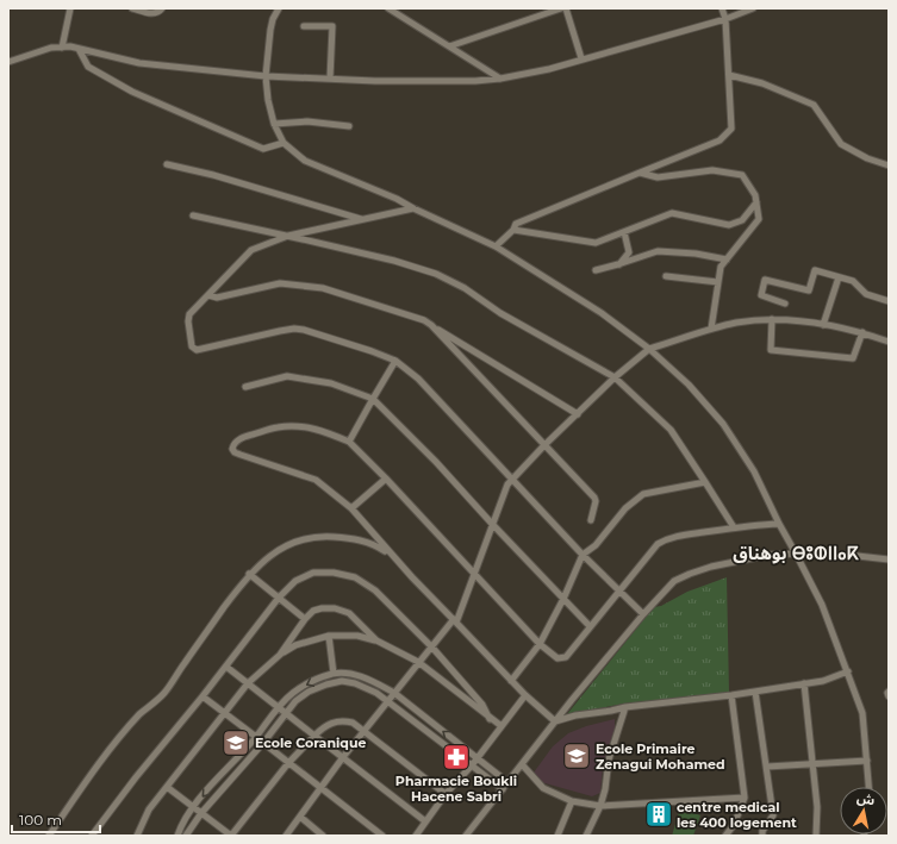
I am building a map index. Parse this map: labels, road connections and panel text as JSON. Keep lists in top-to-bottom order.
{
  "districts": ["بوهناق ⴱⵓⵀⵏⵏⴰⴽ"],
  "places": {
    "school or university": ["Ecole Coranique", "Ecole Primaire Zenagui Mohamed"],
    "pharmacy": ["Pharmacie Boukli Hacene Sabri"],
    "building": ["centre medical les 400 logement"]
  },
  "scale_bar": "100 m",
  "north": "top"
}
